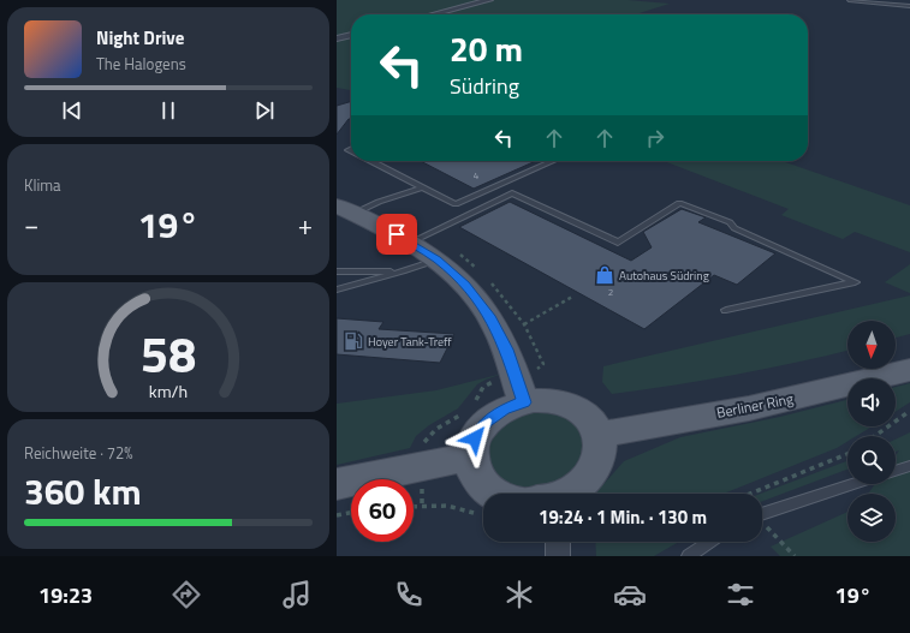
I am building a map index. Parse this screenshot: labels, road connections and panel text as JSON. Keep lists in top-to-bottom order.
{
  "streets": {
    "main road": ["Berliner Ring"]
  },
  "places": {
    "shop": ["Autohaus Südring"],
    "fuel station": ["Hoyer Tank-Treff"]
  },
  "house_numbers": ["4", "2"],
  "north": "bottom",
  "page": {
    "turn": ["20 m", "Südring"],
    "song": ["Night Drive", "The Halogens"],
    "tile": [
      "Klima",
      ["Reichweite · 72%", "360 km"]
    ],
    "heat": ["−", "19°", "+"],
    "limit": "60",
    "trip": "19:24 · 1 Min. · 130 m",
    "tabs": ["19:23", "19°"],
    "gauge": ["58", "km/h"]
  }
}
